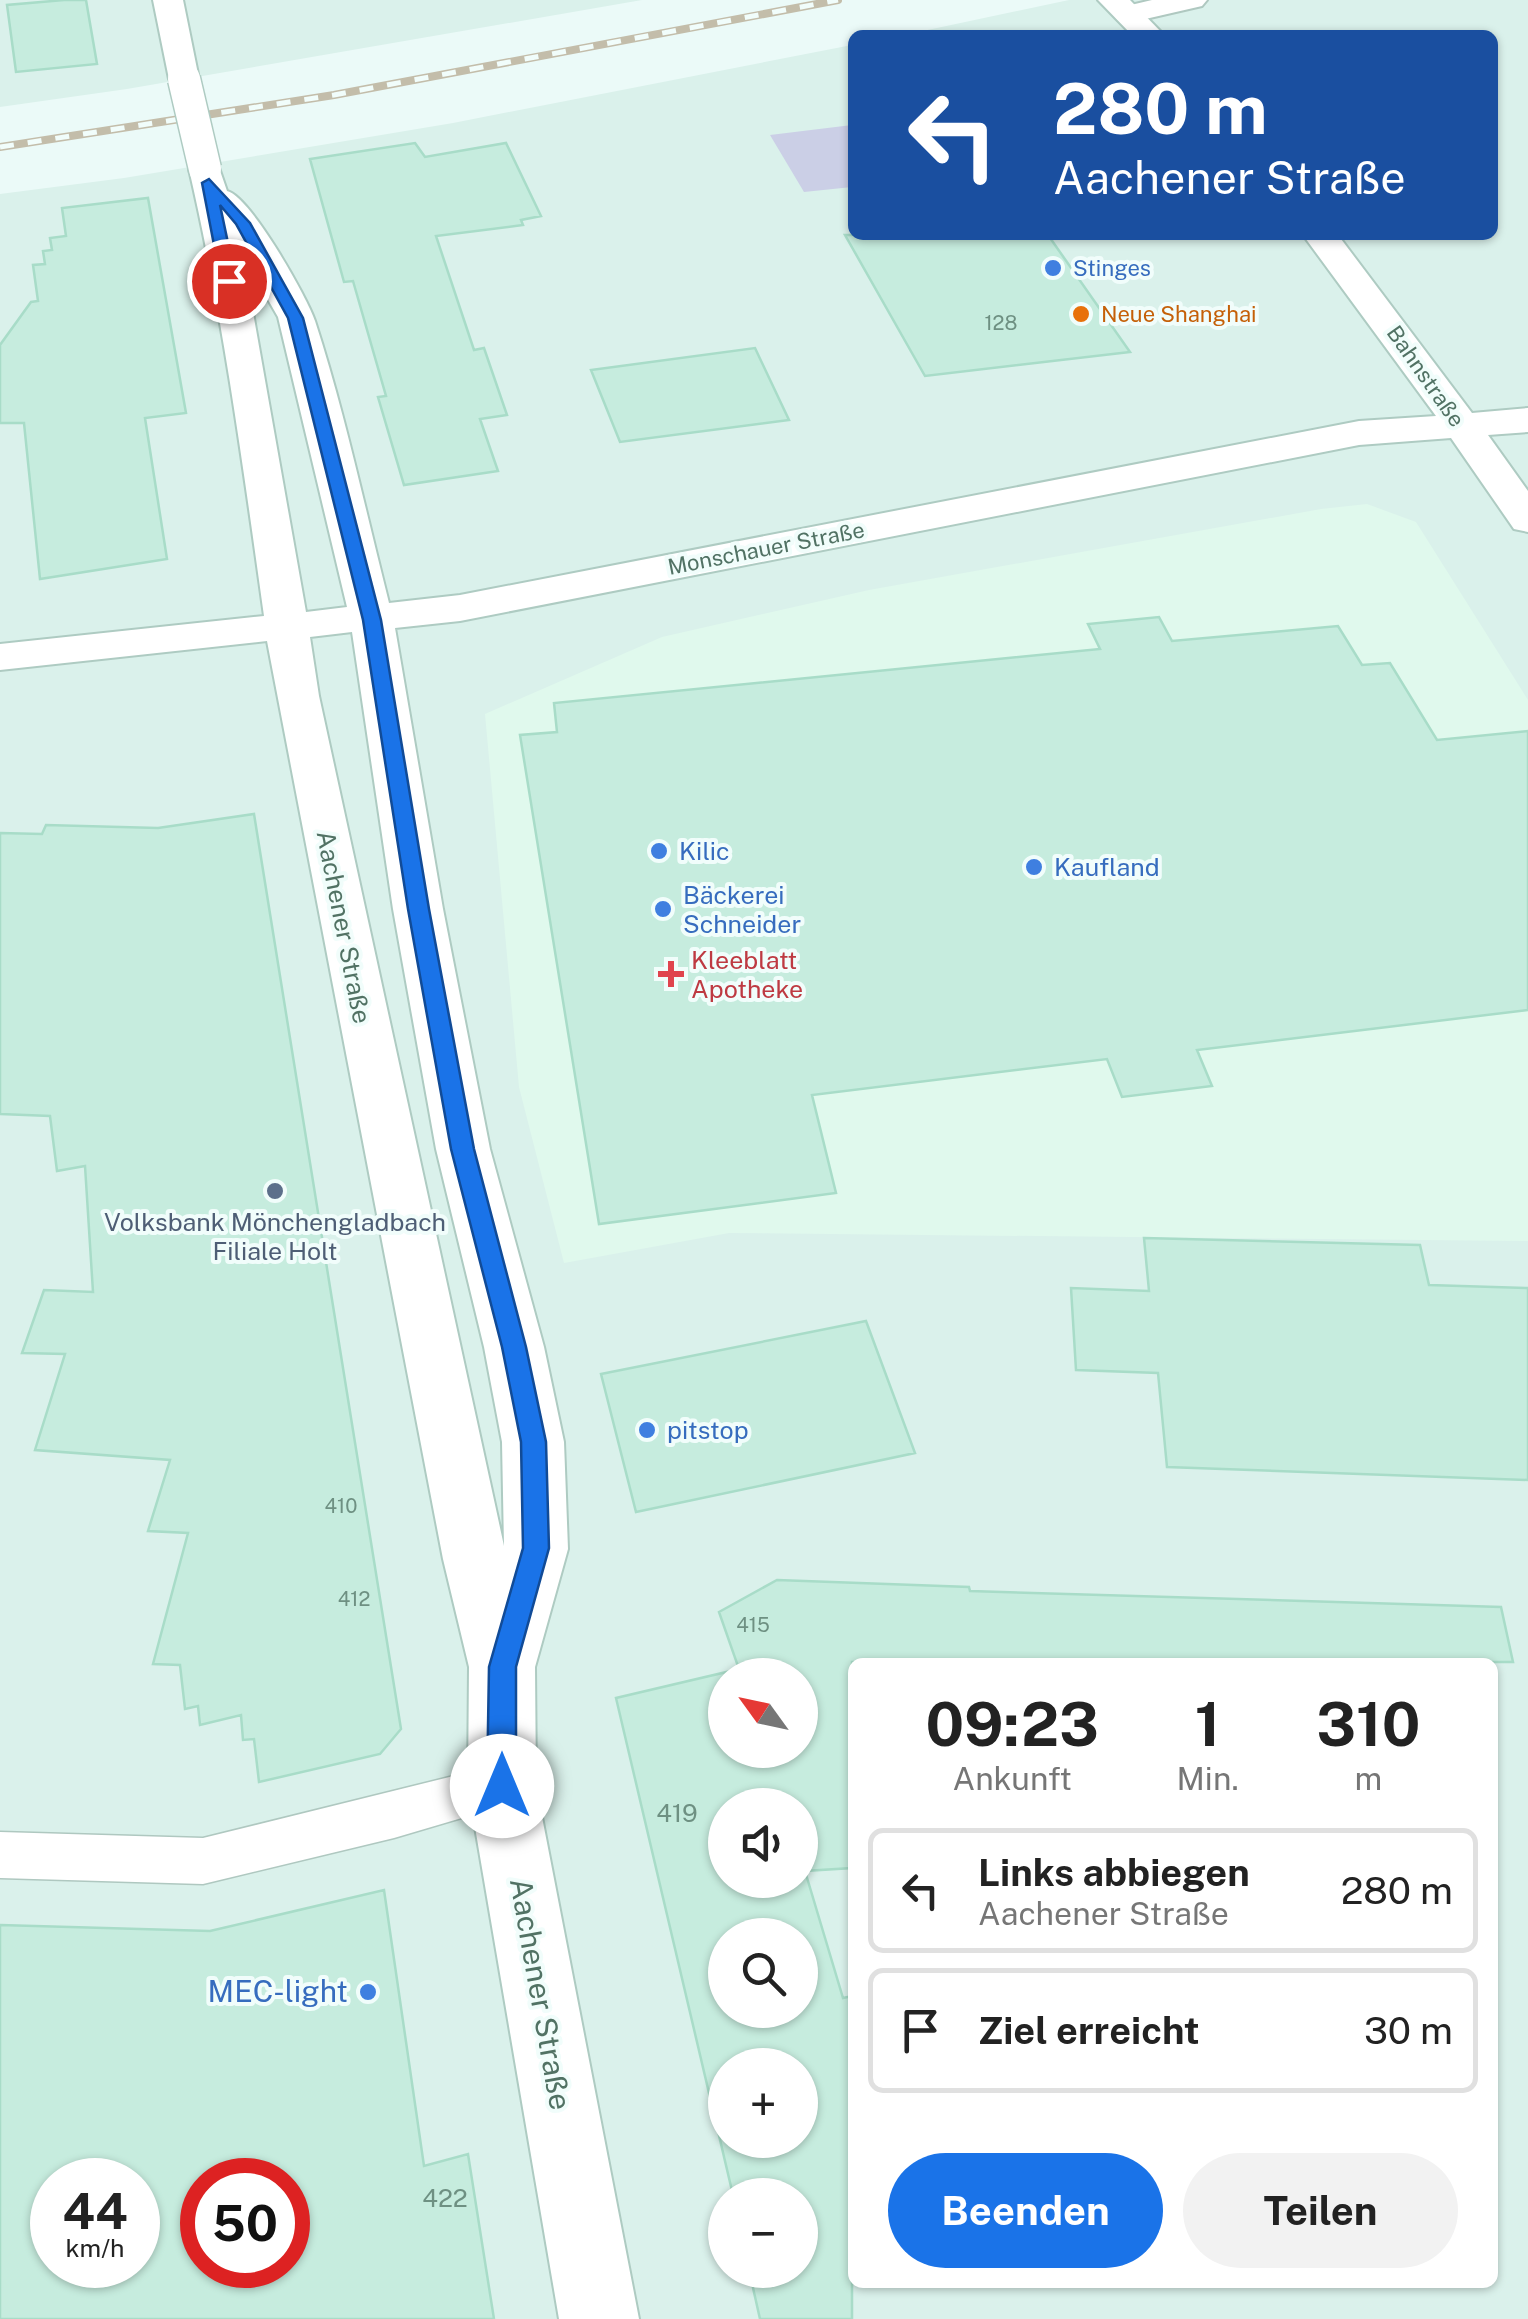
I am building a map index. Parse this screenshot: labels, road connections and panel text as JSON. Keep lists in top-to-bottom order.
{
  "streets": {
    "main road": ["Bahnstraße", "Monschauer Straße", "Aachener Straße"]
  },
  "crossings": [
    ["Bahnstraße", "Monschauer Straße"],
    ["Monschauer Straße", "Aachener Straße"]
  ],
  "places": {
    "other": [
      "Stinges",
      "Neue Shanghai",
      "Kilic",
      "Kaufland",
      "Bäckerei Schneider",
      "Volksbank Mönchengladbach Filiale Holt",
      "pitstop",
      "MEC-light"
    ],
    "health": ["Kleeblatt Apotheke"]
  },
  "house_numbers": [
    "128",
    "410",
    "412",
    "415",
    "419",
    "422"
  ],
  "north": "top left",
  "page": {
    "turn": ["280 m", "Aachener Straße"],
    "map_buttons": ["+", "−"],
    "eta": [
      "09:23",
      "Ankunft",
      "1",
      "Min.",
      "310",
      "m"
    ],
    "list": [
      {
        "name": "Links abbiegen",
        "note": "Aachener Straße",
        "value": "280 m"
      },
      {
        "name": "Ziel erreicht",
        "value": "30 m"
      }
    ],
    "buttons": ["Beenden", "Teilen"],
    "speed": "44 km/h",
    "limit": "50"
  }
}
